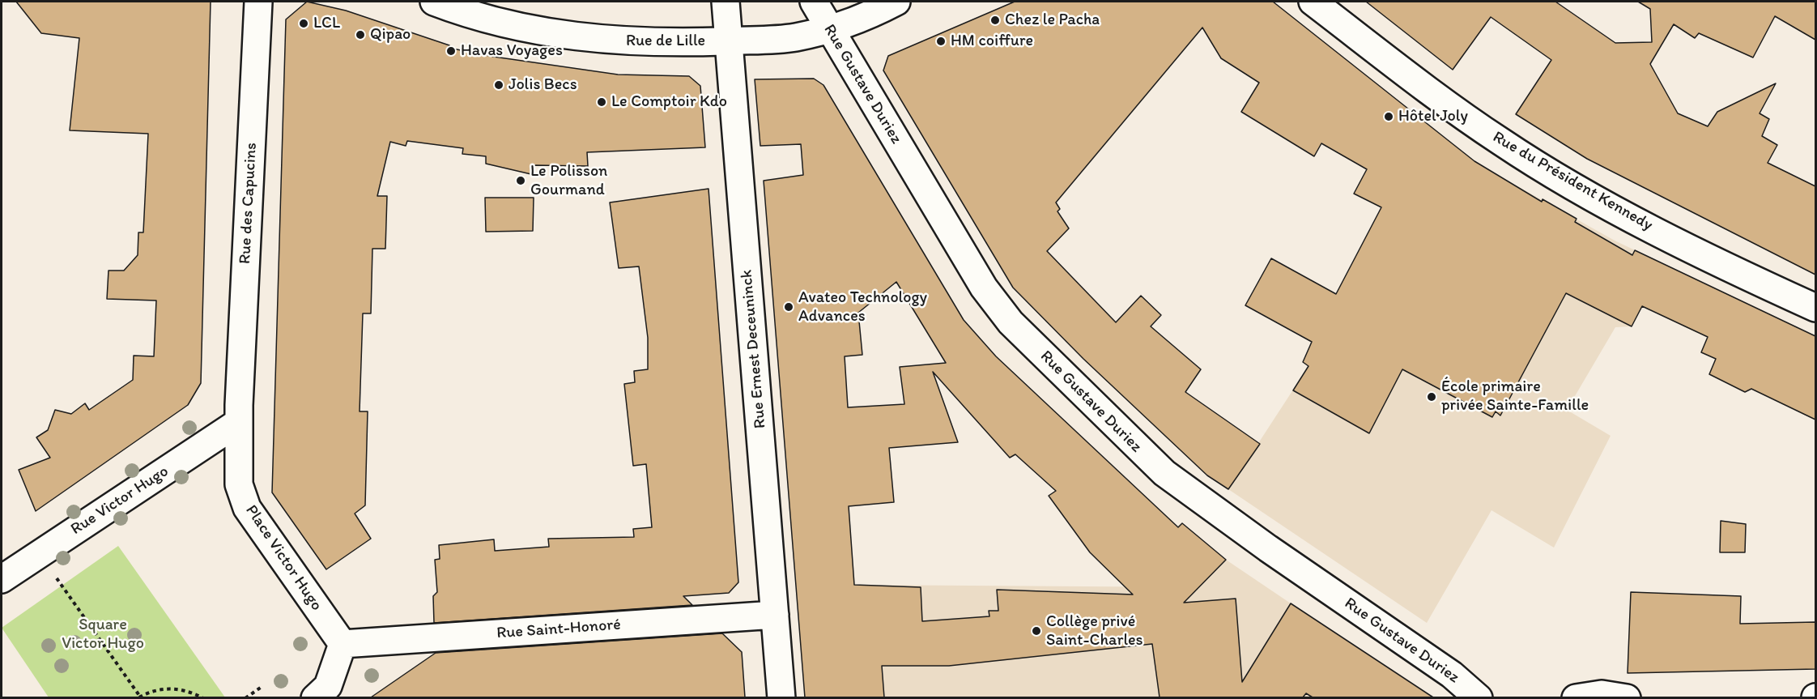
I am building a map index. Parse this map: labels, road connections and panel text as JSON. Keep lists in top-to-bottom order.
{
  "streets": {
    "street": [
      "Rue de Lille",
      "Rue Gustave Duriez",
      "Rue du Président Kennedy",
      "Rue des Capucins",
      "Rue Ernest Deceuninck",
      "Rue Victor Hugo",
      "Place Victor Hugo",
      "Rue Saint-Honoré"
    ]
  },
  "crossings": [
    ["Rue de Lille", "Rue Gustave Duriez"],
    ["Rue de Lille", "Rue Ernest Deceuninck"],
    ["Rue des Capucins", "Rue Victor Hugo"],
    ["Rue des Capucins", "Place Victor Hugo"],
    ["Rue Ernest Deceuninck", "Rue Saint-Honoré"],
    ["Rue Victor Hugo", "Place Victor Hugo"],
    ["Place Victor Hugo", "Rue Saint-Honoré"]
  ],
  "parks": ["Square Victor Hugo"],
  "places": [
    "Chez le Pacha",
    "LCL",
    "Qipao",
    "HM coiffure",
    "Havas Voyages",
    "Jolis Becs",
    "Le Comptoir Kdo",
    "Hôtel Joly",
    "Le Polisson Gourmand",
    "Avateo Technology Advances",
    "École primaire privée Sainte-Famille",
    "Collège privé Saint-Charles"
  ]
}
